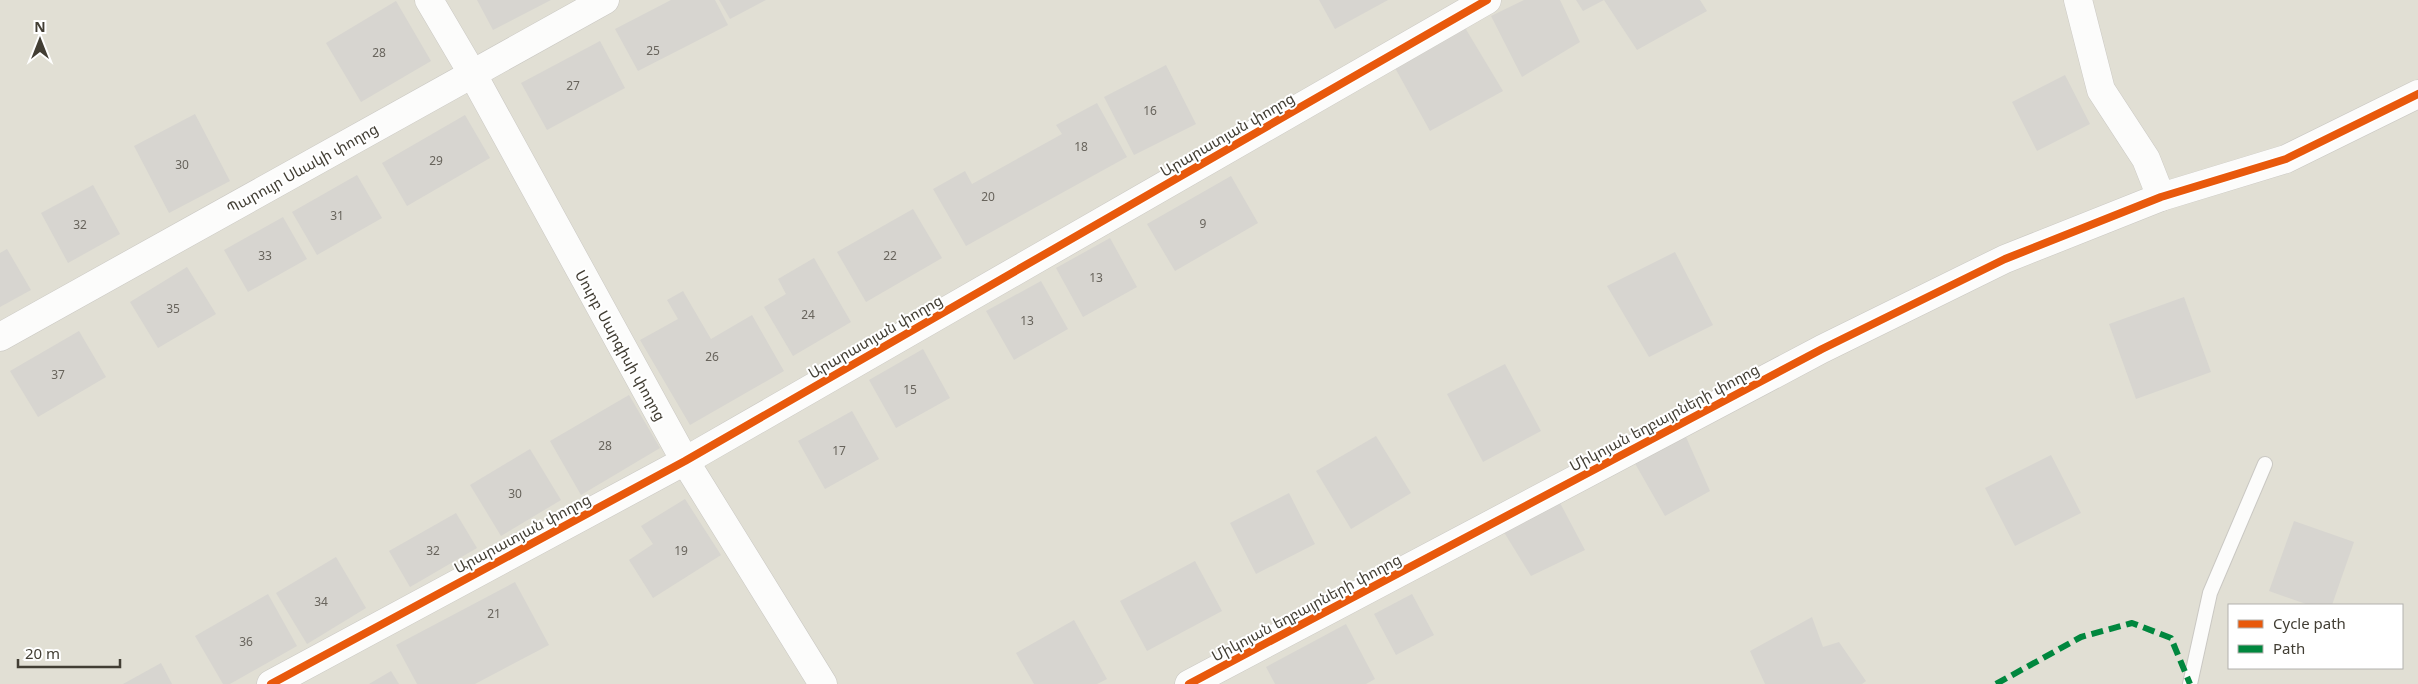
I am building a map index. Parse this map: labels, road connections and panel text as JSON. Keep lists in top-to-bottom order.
{
  "streets": {
    "street": [
      "Արարատյան փողոց",
      "Պարույր Սևակի փողոց",
      "Սուրբ Սարգիսի փողոց",
      "Միկոյան եղբայրների փողոց"
    ]
  },
  "crossings": [
    ["Արարատյան փողոց", "Սուրբ Սարգիսի փողոց"],
    ["Պարույր Սևակի փողոց", "Սուրբ Սարգիսի փողոց"]
  ],
  "house_numbers": [
    "25",
    "28",
    "27",
    "16",
    "18",
    "29",
    "30",
    "20",
    "31",
    "9",
    "32",
    "33",
    "22",
    "13",
    "35",
    "24",
    "13",
    "26",
    "37",
    "15",
    "28",
    "17",
    "30",
    "32",
    "19",
    "34",
    "21",
    "36"
  ],
  "legend": ["Cycle path", "Path"],
  "scale_bar": "20 m",
  "north": "top"
}
